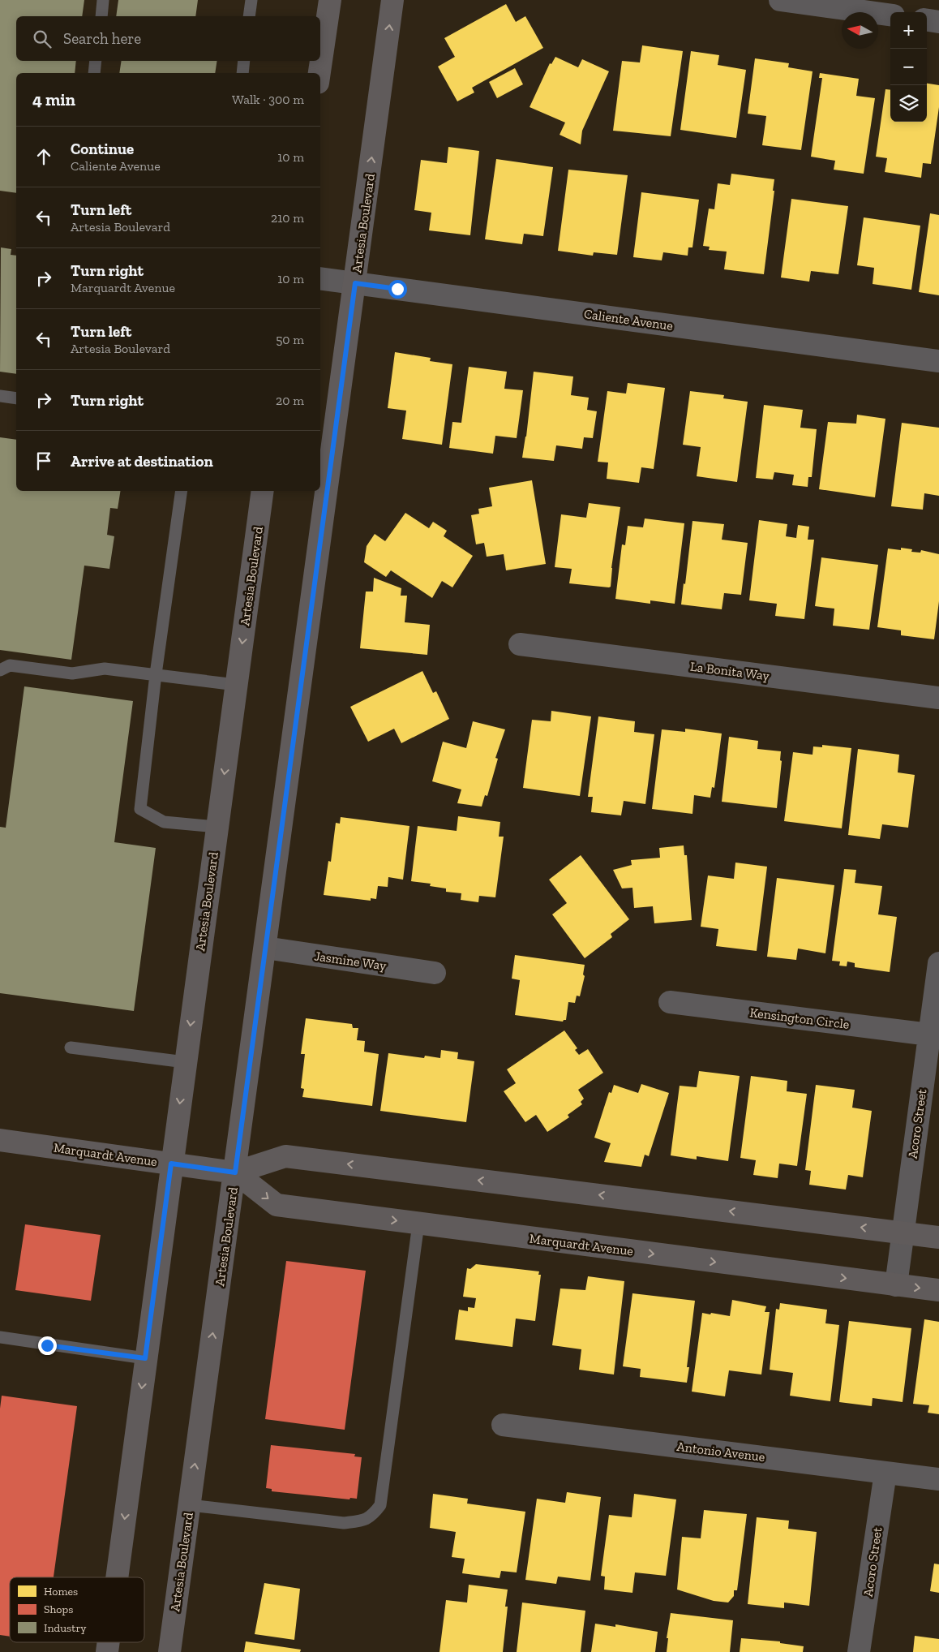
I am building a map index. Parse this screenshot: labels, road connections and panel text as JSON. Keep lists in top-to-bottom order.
{
  "streets": {
    "main road": ["Artesia Boulevard", "Marquardt Avenue"],
    "street": [
      "Caliente Avenue",
      "La Bonita Way",
      "Jasmine Way",
      "Kensington Circle",
      "Acoro Street",
      "Antonio Avenue"
    ]
  },
  "crossings": [
    ["Artesia Boulevard", "Caliente Avenue"],
    ["Artesia Boulevard", "Jasmine Way"],
    ["Artesia Boulevard", "Marquardt Avenue"],
    ["Kensington Circle", "Acoro Street"],
    ["Acoro Street", "Marquardt Avenue"],
    ["Acoro Street", "Antonio Avenue"]
  ],
  "legend": ["Homes", "Shops", "Industry"],
  "north": "left",
  "page": {
    "map_buttons": ["+", "−"],
    "search": "Search here",
    "heading": ["4 min", "Walk · 300 m"],
    "list": [
      ["Continue", "Caliente Avenue", "10 m"],
      ["Turn left", "Artesia Boulevard", "210 m"],
      ["Turn right", "Marquardt Avenue", "10 m"],
      ["Turn left", "Artesia Boulevard", "50 m"],
      ["Turn right", "20 m"],
      "Arrive at destination"
    ]
  }
}
